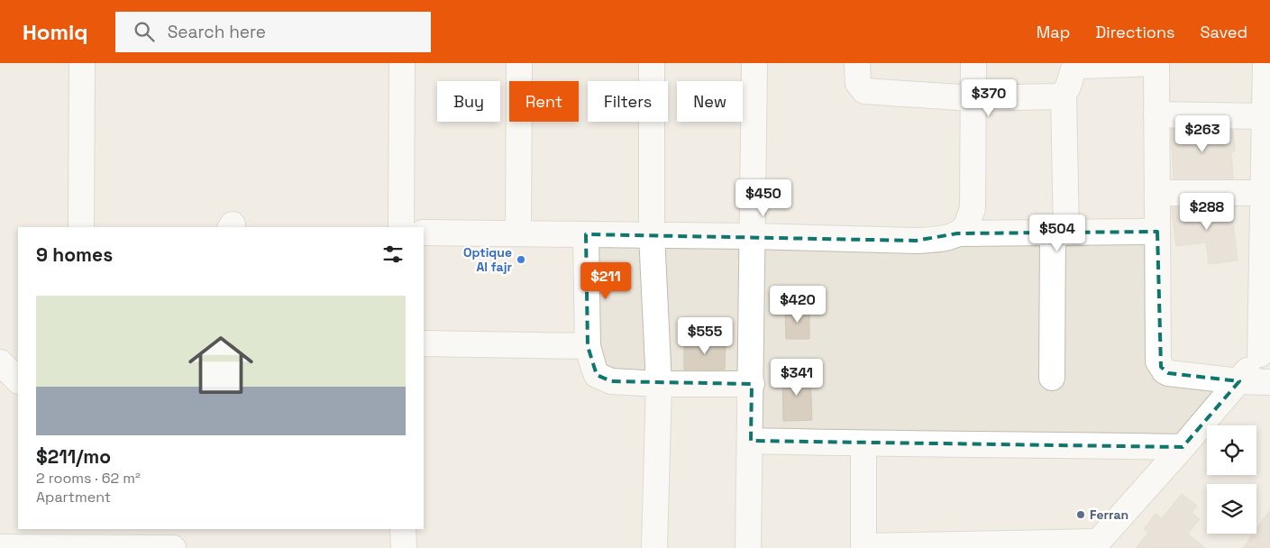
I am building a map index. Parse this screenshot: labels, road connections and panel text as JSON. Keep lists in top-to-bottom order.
{
  "places": ["Optique Al fajr", "Ferran"],
  "page": {
    "header": "Homiq",
    "search": "Search here",
    "nav": ["Map", "Directions", "Saved"],
    "price": [
      "$370",
      "$263",
      "$450",
      "$288",
      "$504",
      "$211",
      "$420",
      "$555",
      "$341"
    ],
    "chip": [
      "Buy",
      "Rent",
      "Filters",
      "New"
    ],
    "heading": "9 homes",
    "list": [
      {
        "name": "$211/mo",
        "note": "2 rooms · 62 m² · Apartment"
      }
    ]
  }
}
